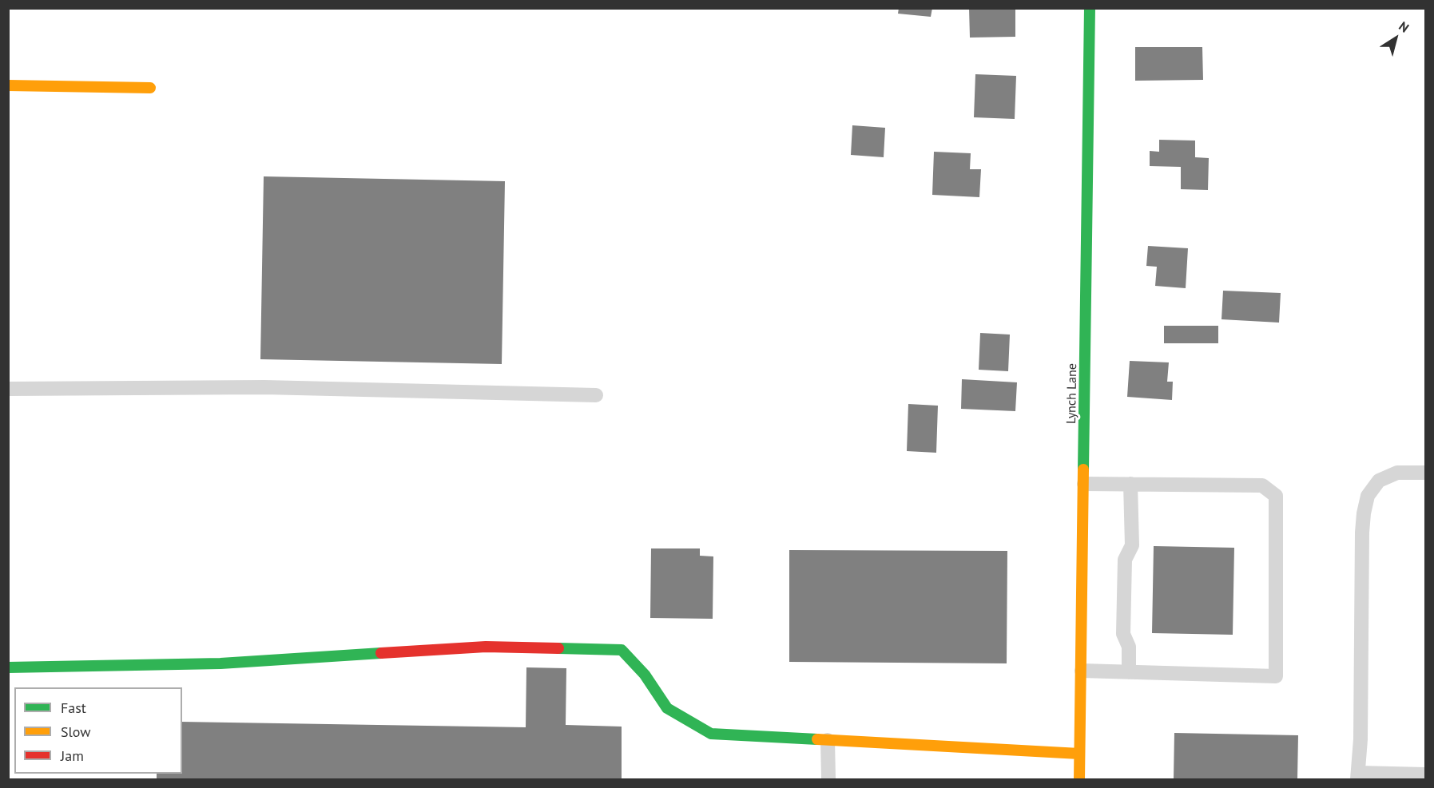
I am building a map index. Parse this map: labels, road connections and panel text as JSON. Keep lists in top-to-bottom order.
{
  "streets": {
    "street": ["Lynch Lane"]
  },
  "legend": ["Fast", "Slow", "Jam"],
  "north": "top right"
}
